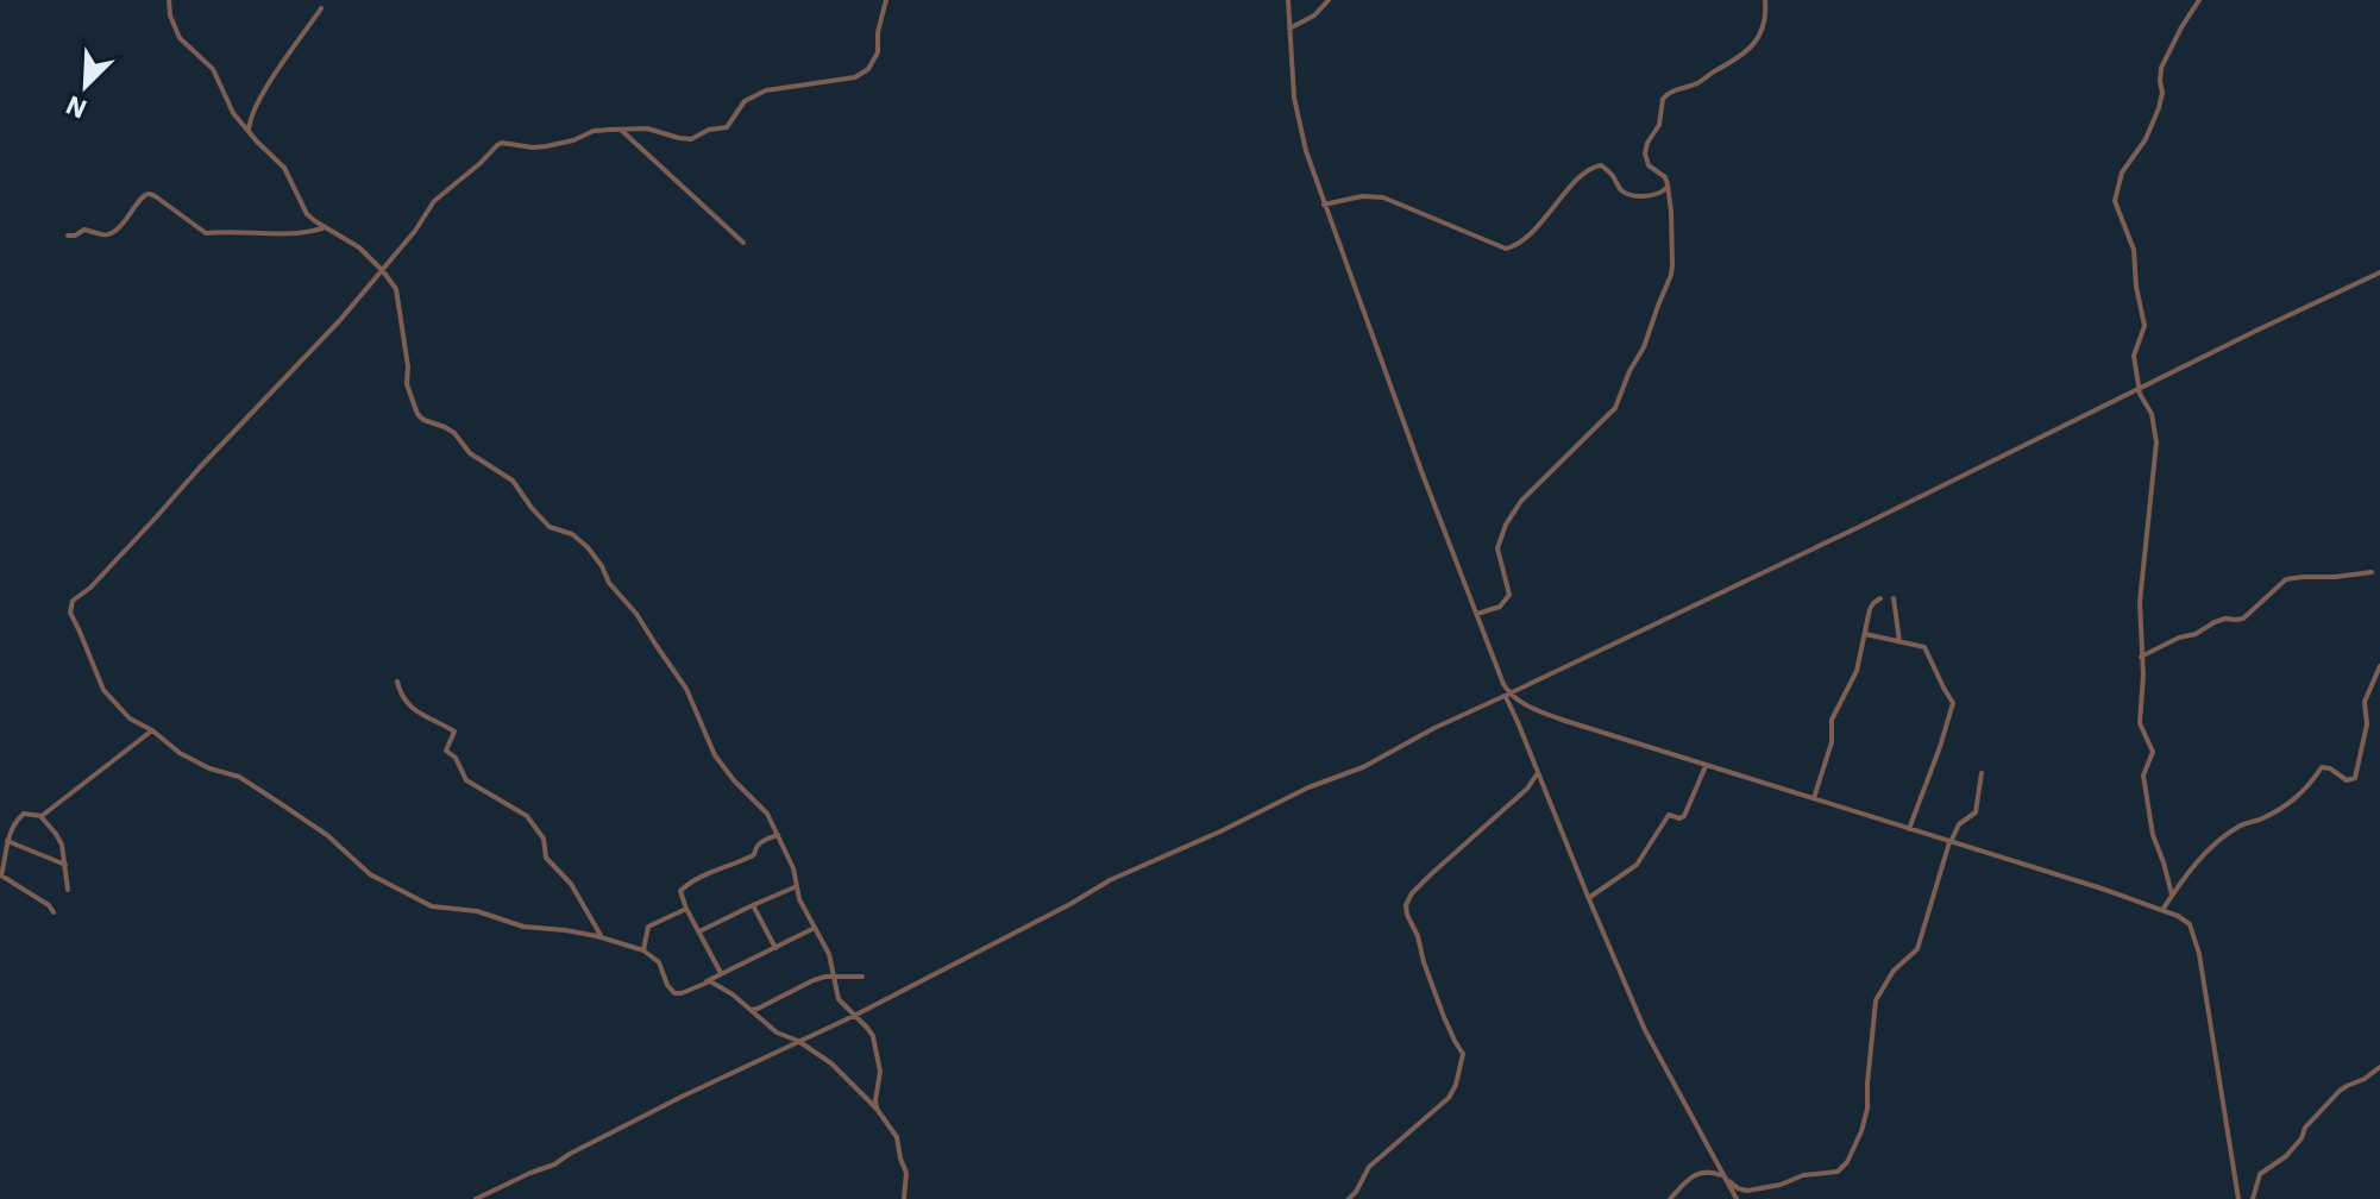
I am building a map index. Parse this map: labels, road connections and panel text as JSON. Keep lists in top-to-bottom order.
{
  "north": "bottom left"
}
